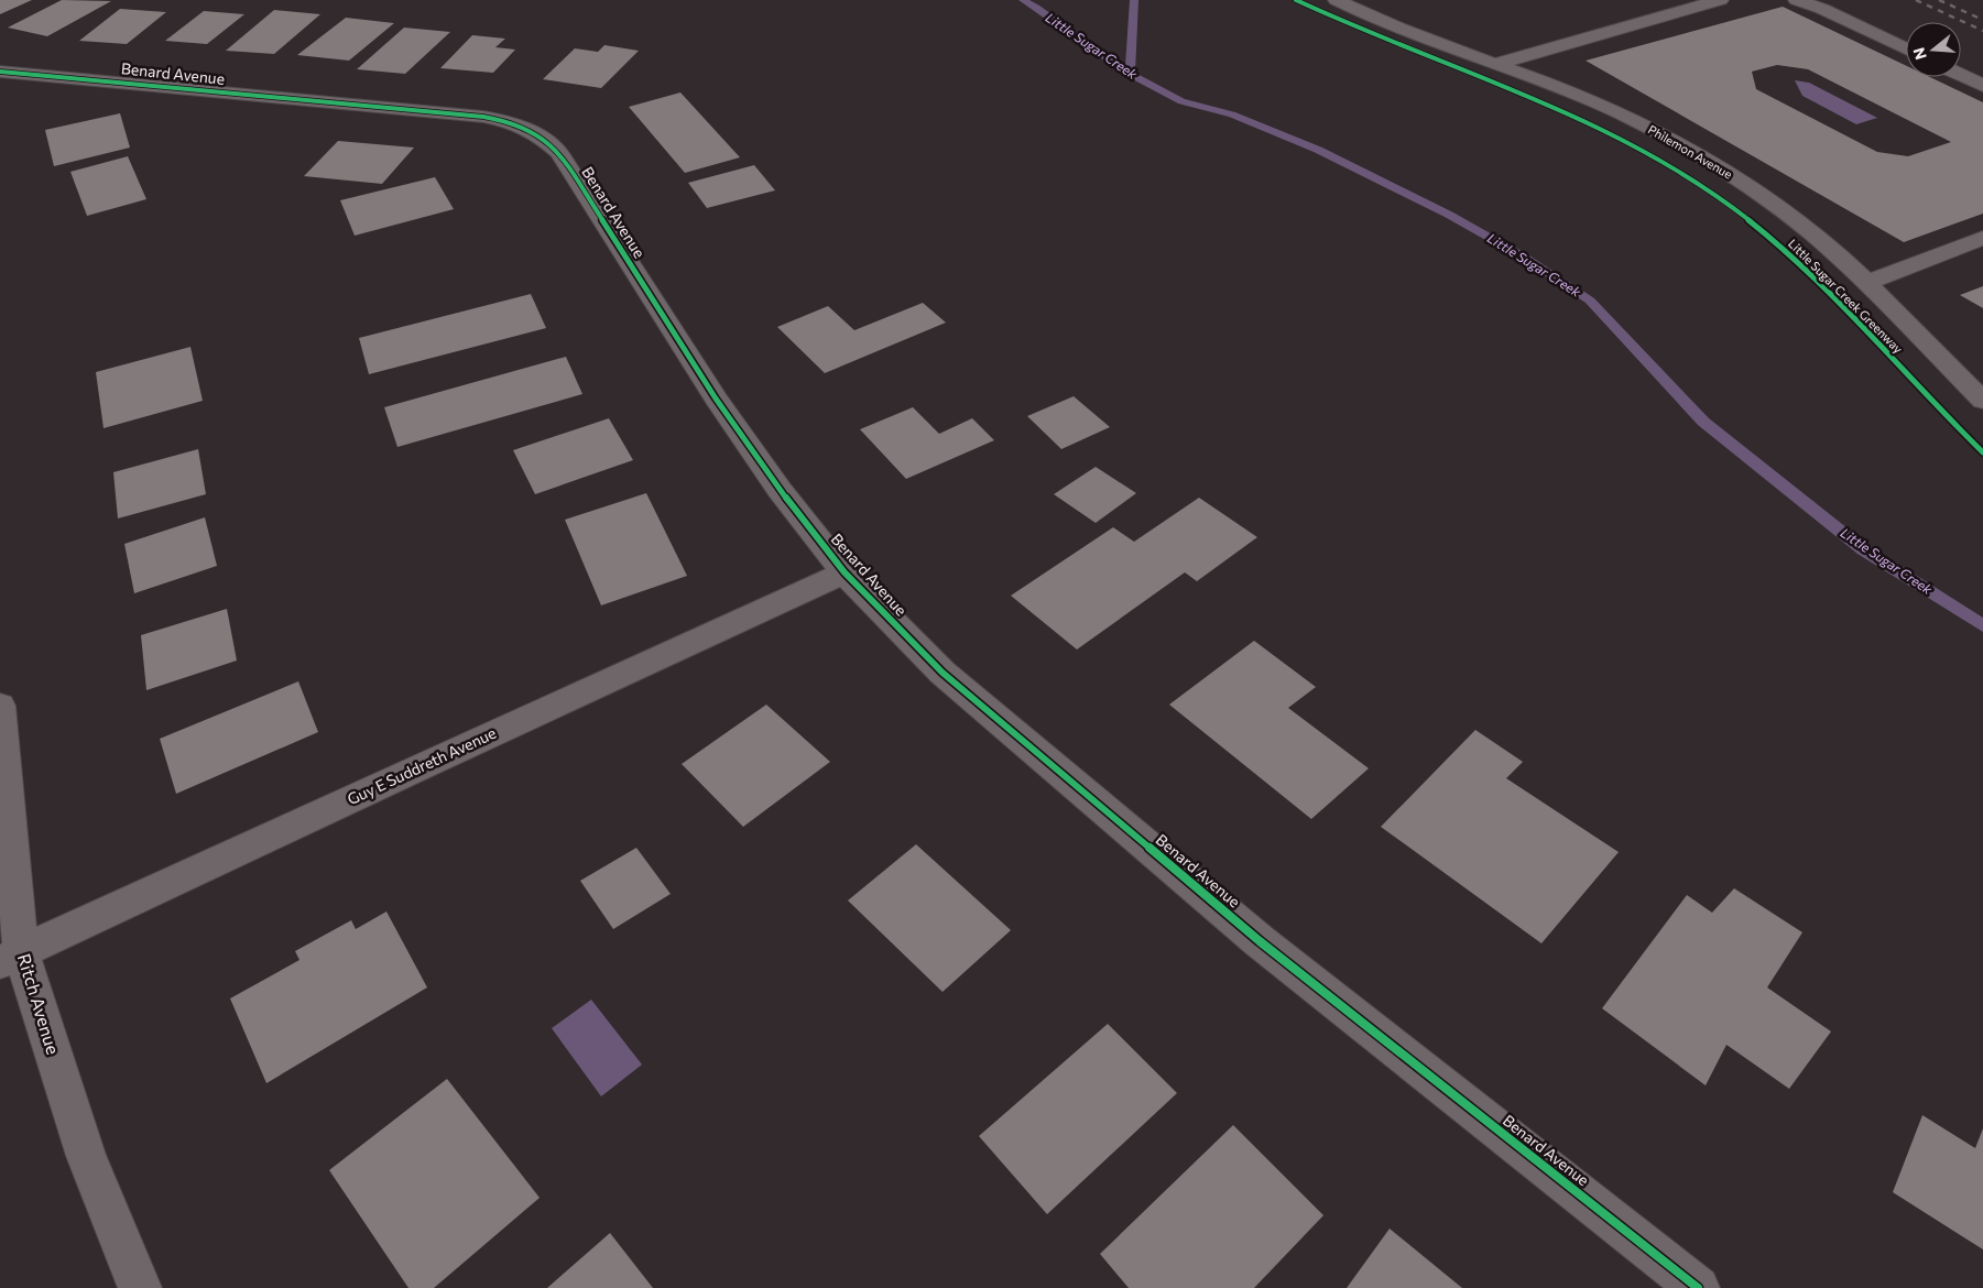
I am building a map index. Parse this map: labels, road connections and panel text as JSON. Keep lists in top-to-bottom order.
{
  "streets": {
    "street": [
      "Benard Avenue",
      "Philemon Avenue",
      "Guy E Suddreth Avenue",
      "Ritch Avenue"
    ],
    "cycle path": ["Little Sugar Creek Greenway"]
  },
  "crossings": [
    ["Benard Avenue", "Guy E Suddreth Avenue"],
    ["Guy E Suddreth Avenue", "Ritch Avenue"]
  ],
  "water": ["Little Sugar Creek"],
  "north": "left"
}
